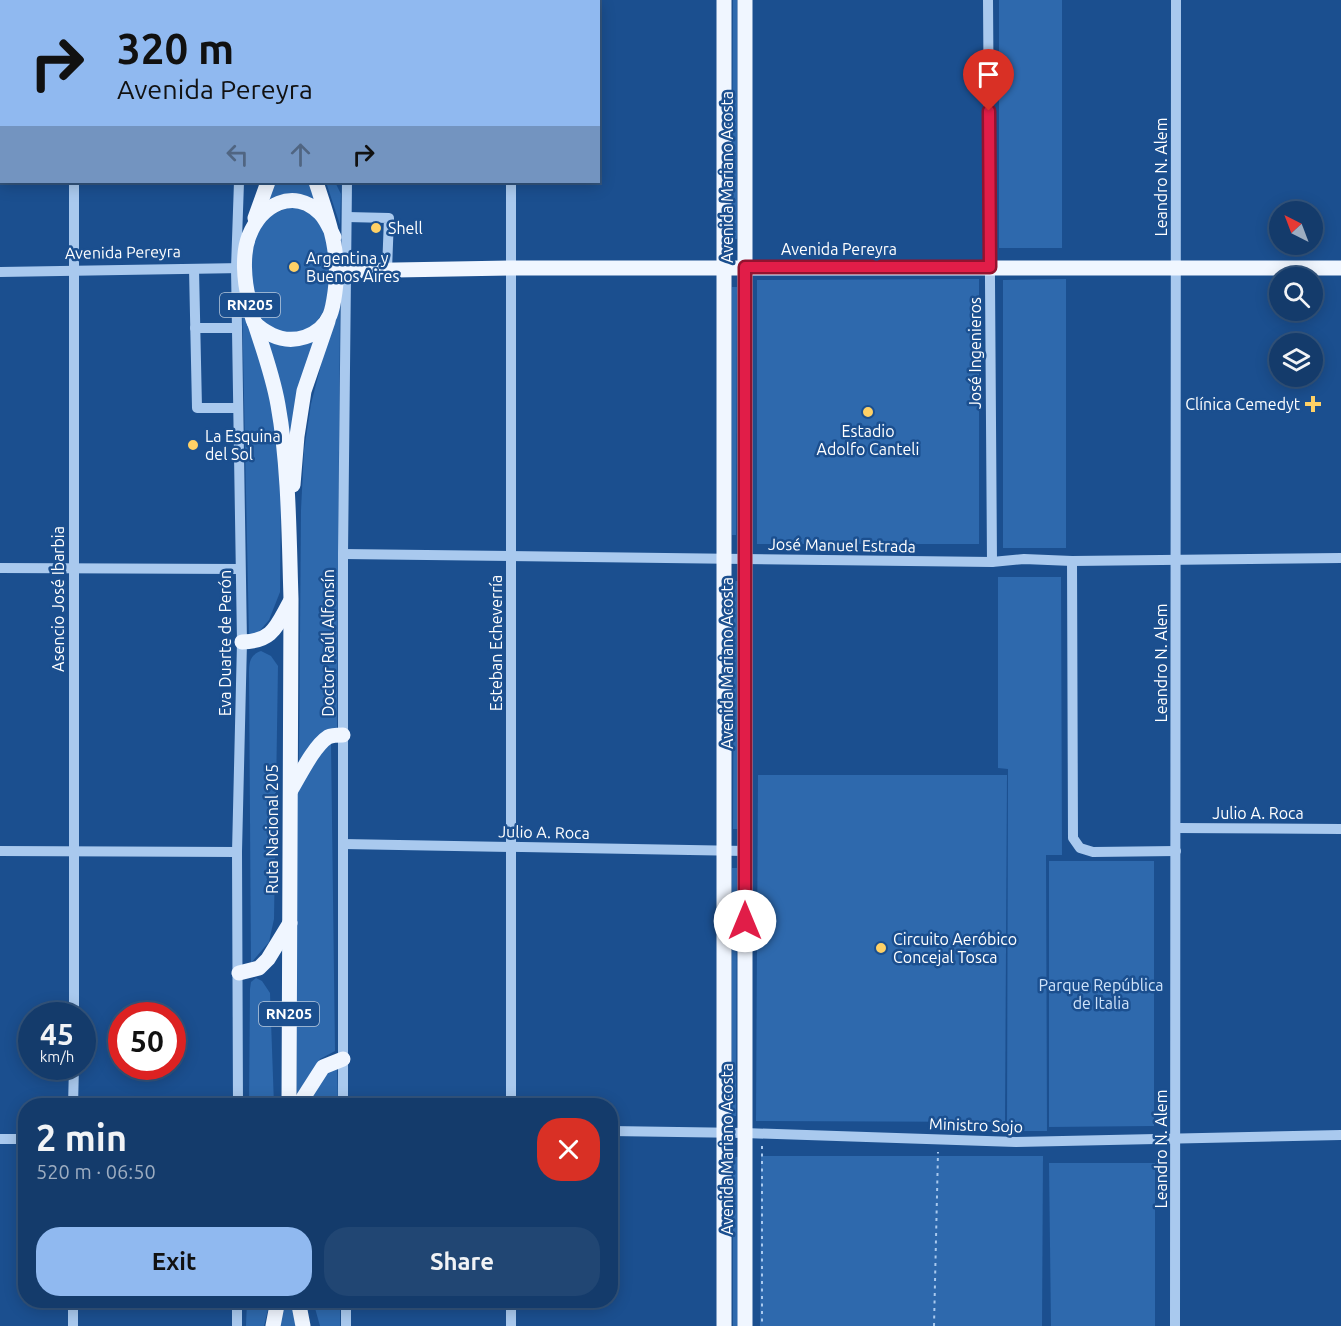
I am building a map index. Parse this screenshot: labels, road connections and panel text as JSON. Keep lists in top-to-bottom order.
{
  "streets": {
    "main road": [
      "Avenida Mariano Acosta",
      "Avenida Pereyra",
      "RN205",
      "Ruta Nacional 205"
    ],
    "street": [
      "Leandro N. Alem",
      "José Ingenieros",
      "José Manuel Estrada",
      "Asencio José Ibarbia",
      "Eva Duarte de Perón",
      "Doctor Raúl Alfonsín",
      "Esteban Echeverría",
      "Julio A. Roca",
      "Ministro Sojo"
    ]
  },
  "crossings": [
    ["Avenida Mariano Acosta", "Avenida Pereyra"],
    ["Avenida Mariano Acosta", "José Manuel Estrada"],
    ["Avenida Mariano Acosta", "Julio A. Roca"],
    ["Avenida Mariano Acosta", "Ministro Sojo"],
    ["Leandro N. Alem", "Avenida Pereyra"],
    ["Leandro N. Alem", "José Manuel Estrada"],
    ["Leandro N. Alem", "Julio A. Roca"],
    ["Leandro N. Alem", "Ministro Sojo"],
    ["Avenida Pereyra", "RN205"],
    ["Avenida Pereyra", "José Ingenieros"],
    ["Avenida Pereyra", "Asencio José Ibarbia"],
    ["Avenida Pereyra", "Eva Duarte de Perón"],
    ["Avenida Pereyra", "Doctor Raúl Alfonsín"],
    ["Avenida Pereyra", "Esteban Echeverría"],
    ["Avenida Pereyra", "Ruta Nacional 205"],
    ["RN205", "Eva Duarte de Perón"],
    ["RN205", "Doctor Raúl Alfonsín"],
    ["RN205", "Ruta Nacional 205"],
    ["José Ingenieros", "José Manuel Estrada"],
    ["José Manuel Estrada", "Doctor Raúl Alfonsín"],
    ["José Manuel Estrada", "Esteban Echeverría"],
    ["Eva Duarte de Perón", "Doctor Raúl Alfonsín"],
    ["Eva Duarte de Perón", "Ruta Nacional 205"],
    ["Doctor Raúl Alfonsín", "Julio A. Roca"],
    ["Doctor Raúl Alfonsín", "Ruta Nacional 205"],
    ["Esteban Echeverría", "Julio A. Roca"]
  ],
  "parks": ["Parque República de Italia"],
  "places": {
    "other": [
      "Shell",
      "Argentina y Buenos Aires",
      "Estadio Adolfo Canteli",
      "La Esquina del Sol",
      "Circuito Aeróbico Concejal Tosca"
    ],
    "health": ["Clínica Cemedyt"]
  },
  "north": "top left",
  "page": {
    "turn": ["320 m", "Avenida Pereyra"],
    "speed": "45 km/h",
    "limit": "50",
    "heading": ["2 min", "520 m · 06:50"],
    "buttons": ["Exit", "Share"]
  }
}
